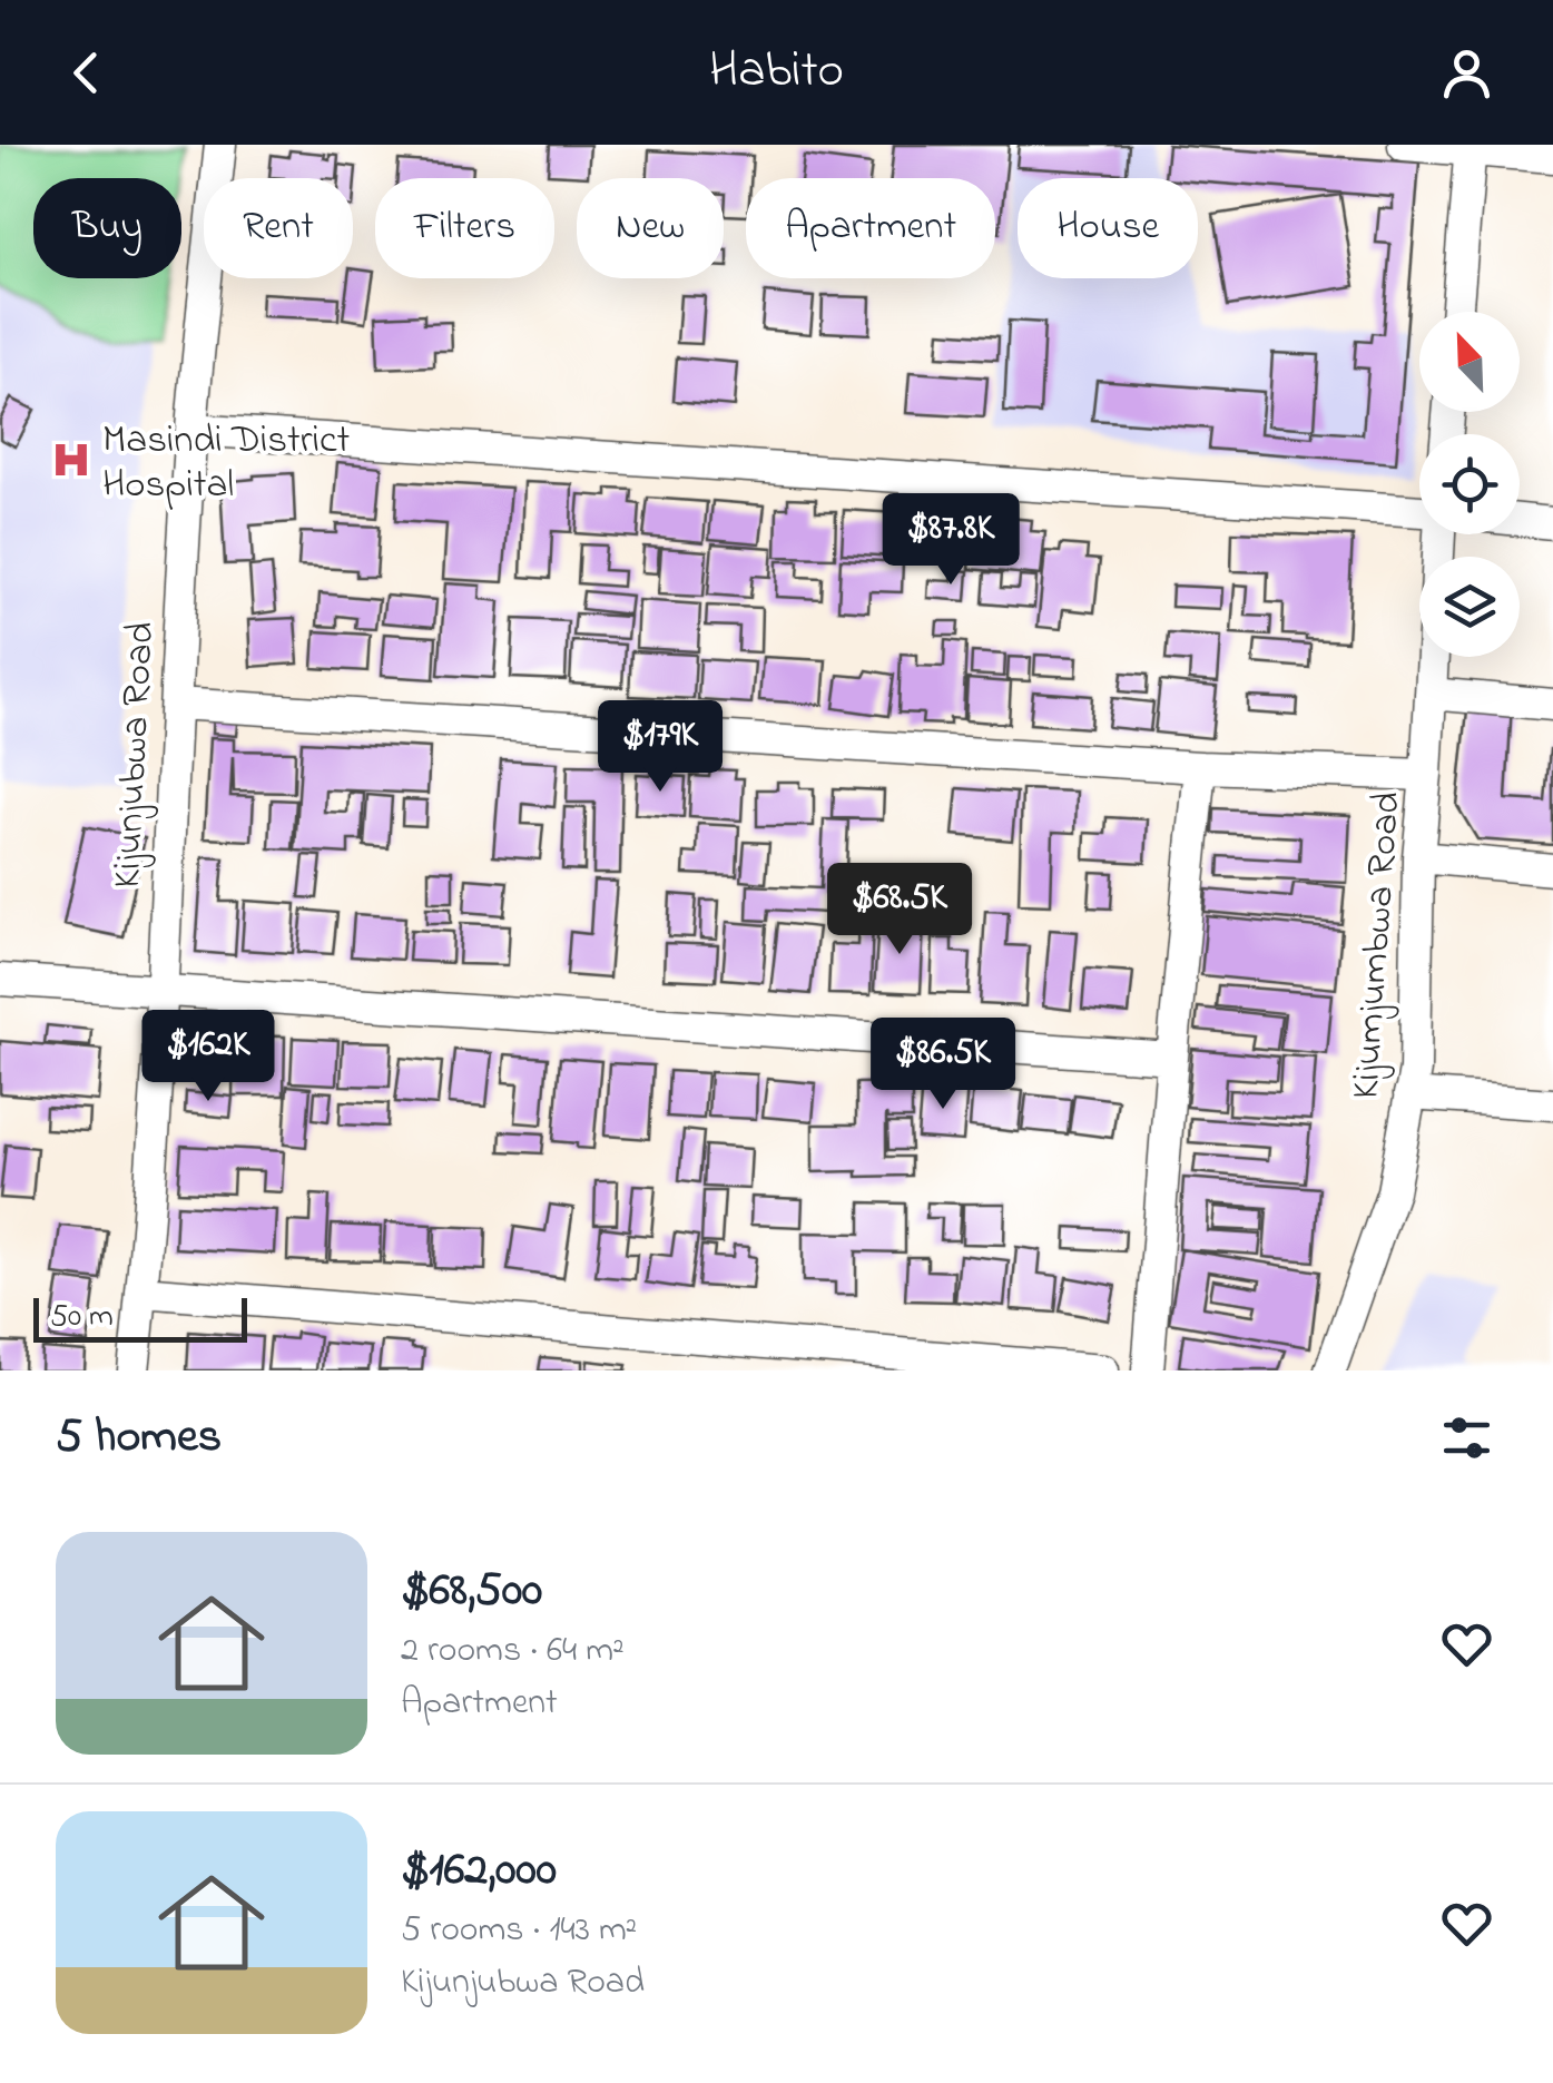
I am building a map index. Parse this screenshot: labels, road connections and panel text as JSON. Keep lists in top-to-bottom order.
{
  "streets": {
    "street": ["Kijunjubwa Road", "Kijumjumbwa Road"]
  },
  "places": {
    "hospital": ["Masindi District Hospital"]
  },
  "scale_bar": "50 m",
  "north": "top left",
  "page": {
    "header": "Habito",
    "chip": [
      "Buy",
      "Rent",
      "Filters",
      "New",
      "Apartment",
      "House"
    ],
    "price": [
      "$87.8K",
      "$179K",
      "$68.5K",
      "$162K",
      "$86.5K"
    ],
    "scale": "50 m",
    "heading": "5 homes",
    "list": [
      {
        "name": "$68,500",
        "note": "2 rooms · 64 m² · Apartment"
      },
      {
        "name": "$162,000",
        "note": "5 rooms · 143 m² · Kijunjubwa Road"
      }
    ]
  }
}
